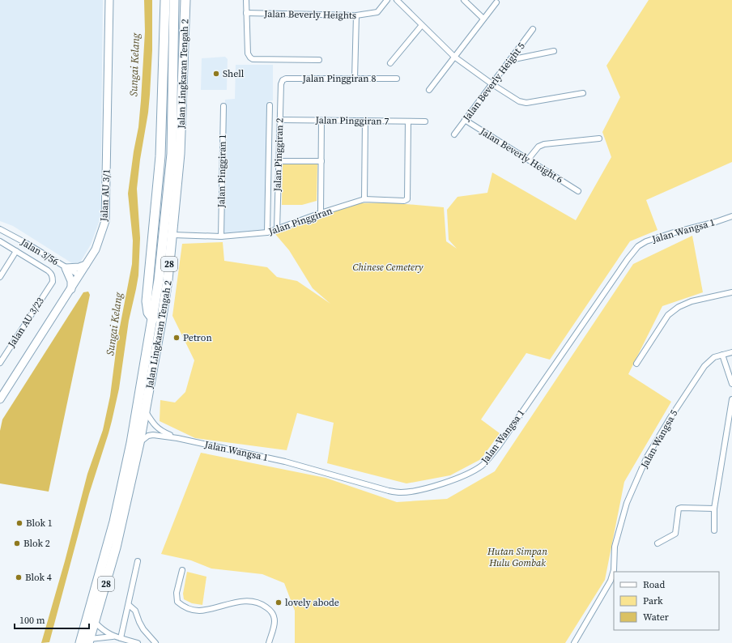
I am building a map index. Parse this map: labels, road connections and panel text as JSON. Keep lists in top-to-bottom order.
{
  "streets": {
    "highway": ["Jalan Lingkaran Tengah 2", "28"],
    "main road": ["Jalan AU 3/1"],
    "street": [
      "Jalan Beverly Heights",
      "Jalan Pinggiran 8",
      "Jalan Beverly Height 5",
      "Jalan Pinggiran 7",
      "Jalan Pinggiran 2",
      "Jalan Beverly Height 6",
      "Jalan Pinggiran 1",
      "Jalan Pinggiran",
      "Jalan Wangsa 1",
      "Jalan 3/56",
      "Jalan AU 3/23",
      "Jalan Wangsa 5"
    ]
  },
  "crossings": [
    ["Jalan Lingkaran Tengah 2", "Jalan Pinggiran"],
    ["Jalan Lingkaran Tengah 2", "Jalan Wangsa 1"],
    ["Jalan Pinggiran 8", "Jalan Pinggiran 2"],
    ["Jalan Beverly Height 5", "Jalan Beverly Height 6"],
    ["Jalan Pinggiran 7", "Jalan Pinggiran 2"],
    ["Jalan Pinggiran 7", "Jalan Pinggiran"],
    ["Jalan Pinggiran 2", "Jalan Pinggiran"],
    ["Jalan Pinggiran 1", "Jalan Pinggiran"],
    ["Jalan AU 3/1", "Jalan 3/56"]
  ],
  "water": ["Sungai Kelang"],
  "parks": ["Chinese Cemetery", "Hutan Simpan Hulu Gombak"],
  "places": [
    "Shell",
    "Petron",
    "Blok 1",
    "Blok 2",
    "Blok 4",
    "lovely abode"
  ],
  "legend": ["Road", "Park", "Water"],
  "scale_bar": "100 m"
}
